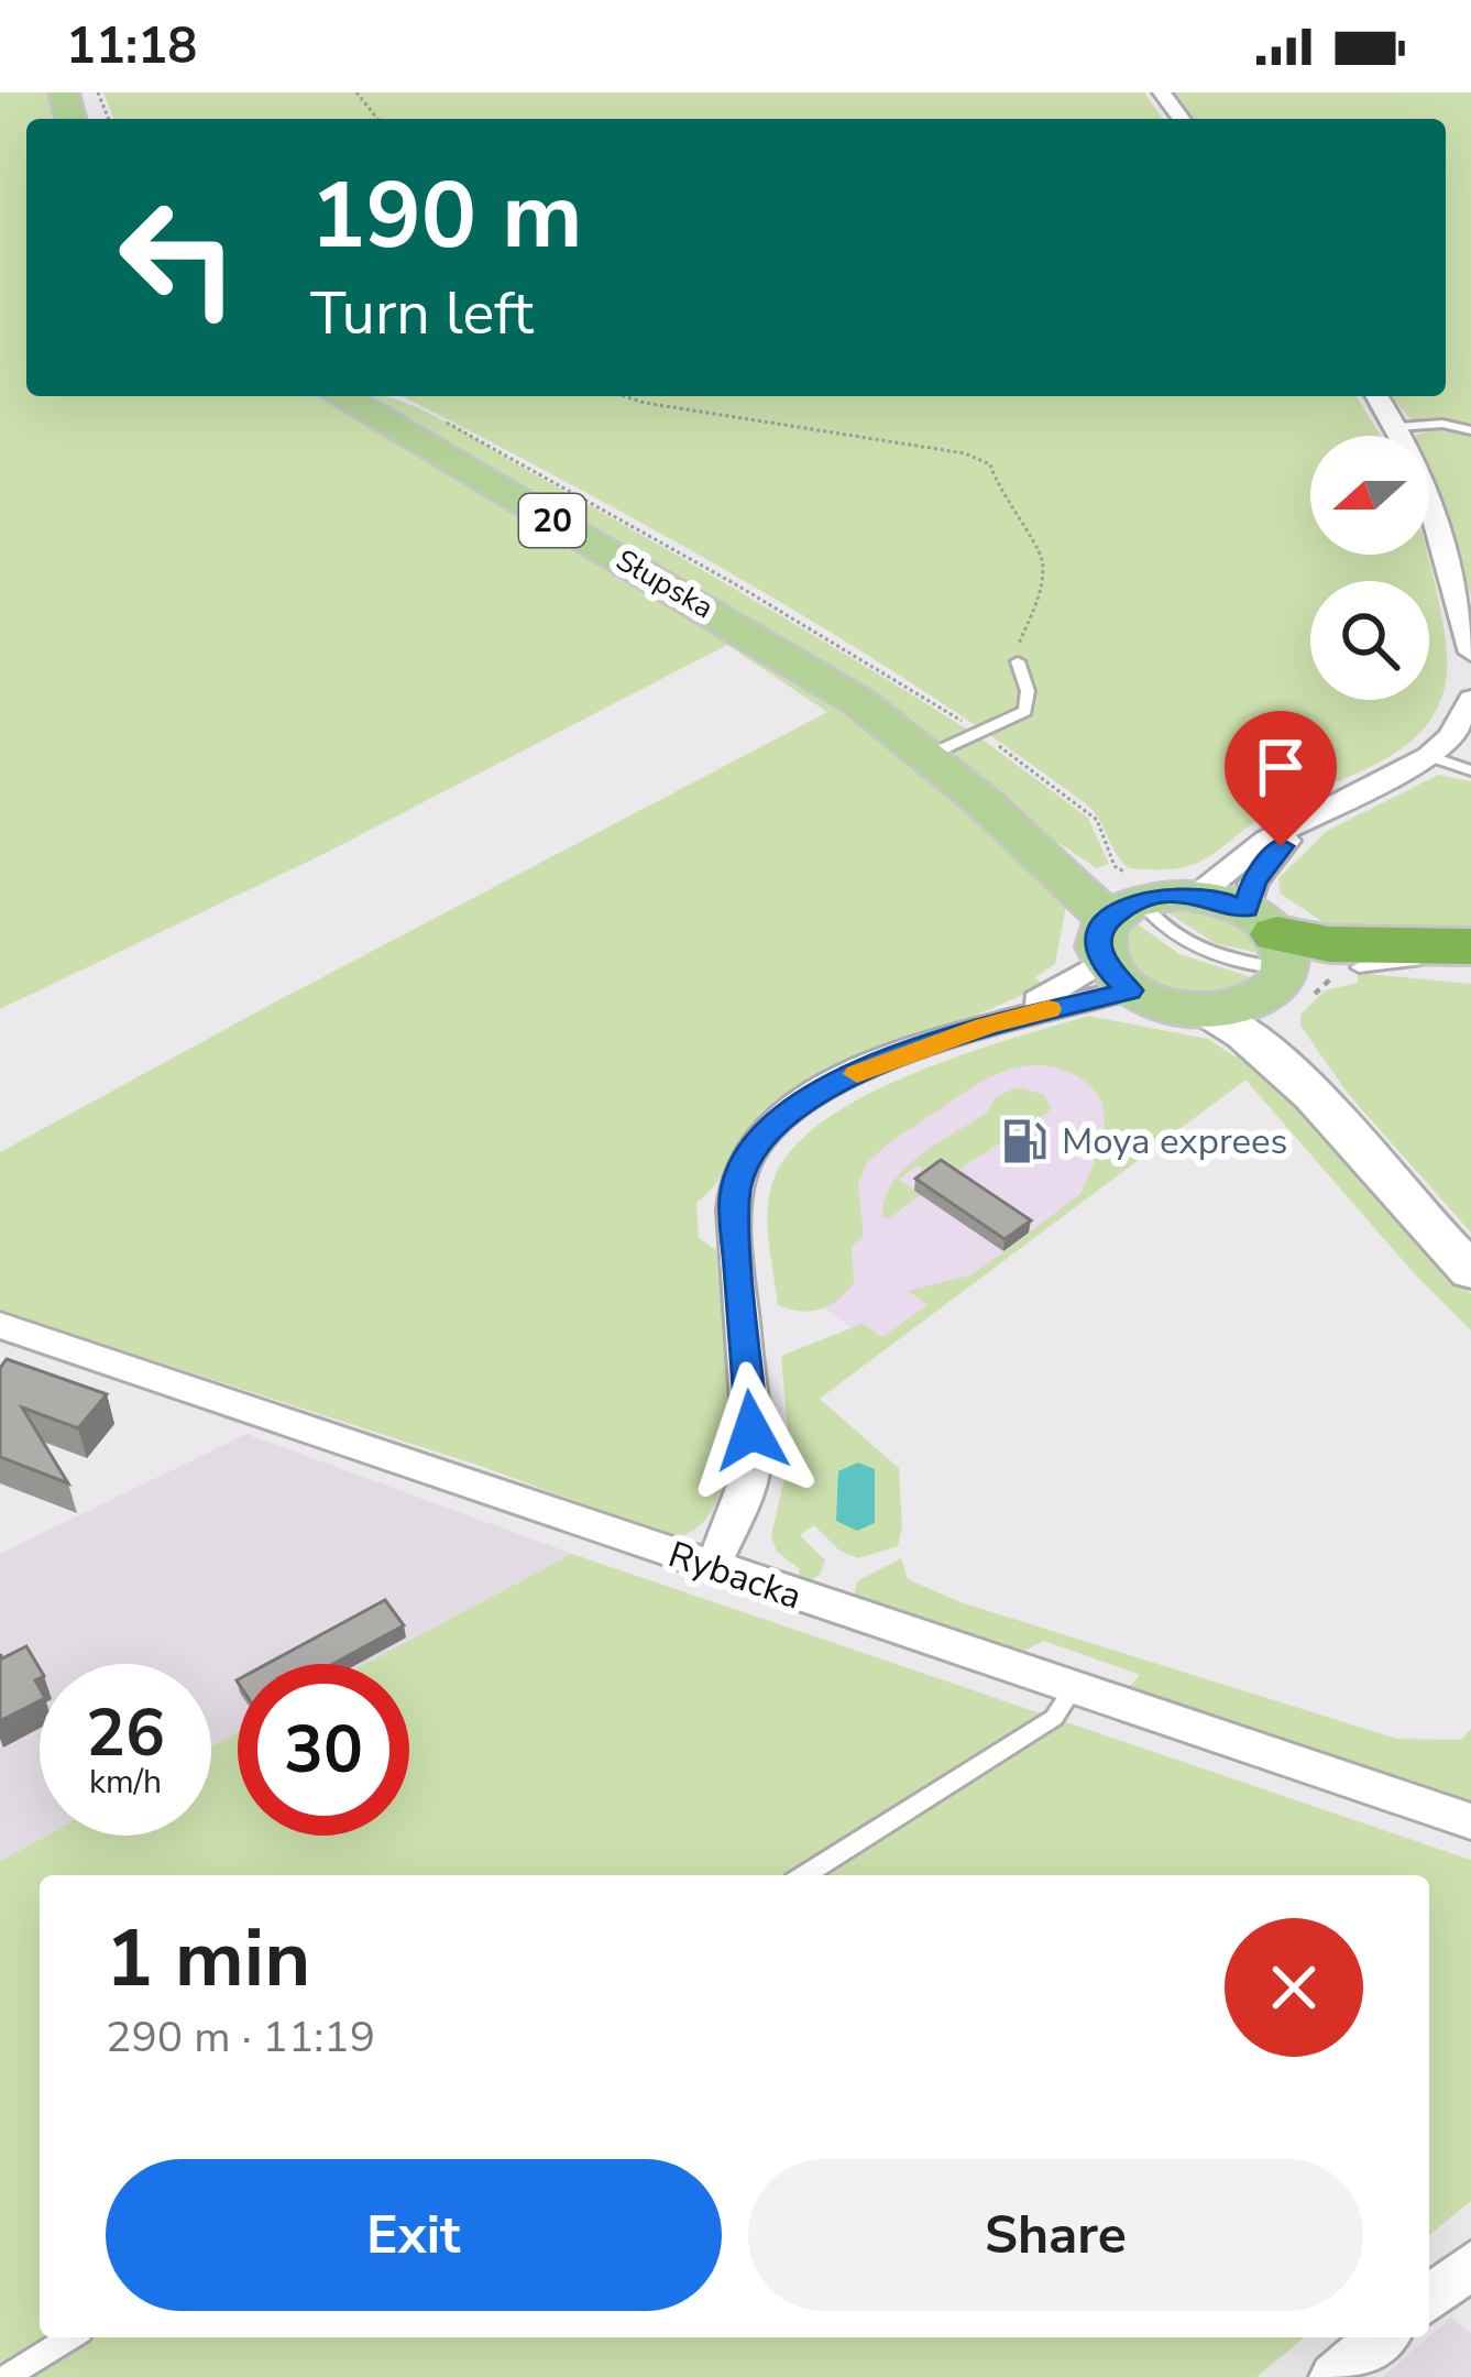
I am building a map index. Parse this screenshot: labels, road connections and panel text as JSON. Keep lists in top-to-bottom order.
{
  "streets": {
    "highway": ["20"],
    "main road": ["Słupska"],
    "street": ["Rybacka"]
  },
  "crossings": [
    ["20", "Słupska"]
  ],
  "places": {
    "fuel station": ["Moya exprees"]
  },
  "north": "left",
  "page": {
    "status": "11:18",
    "turn": ["190 m", "Turn left"],
    "speed": "26 km/h",
    "limit": "30",
    "heading": ["1 min", "290 m · 11:19"],
    "buttons": ["Exit", "Share"]
  }
}
